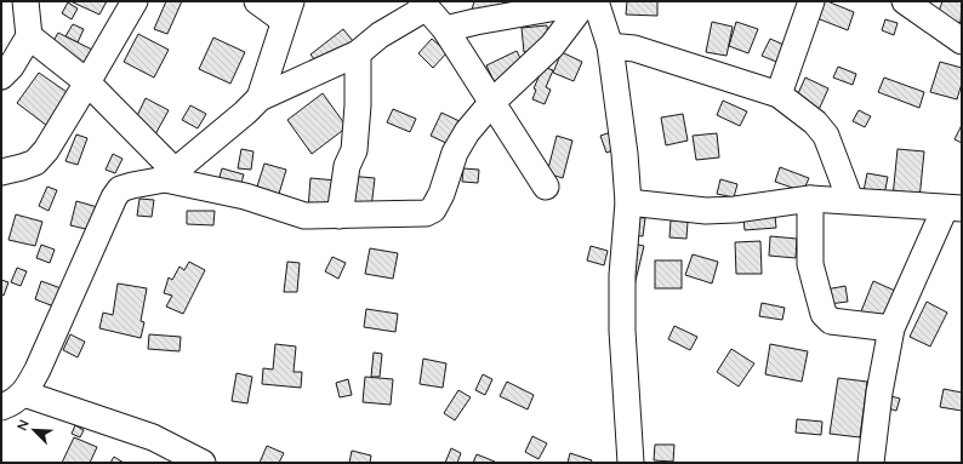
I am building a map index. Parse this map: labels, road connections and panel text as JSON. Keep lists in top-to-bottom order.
{
  "north": "top left"
}
